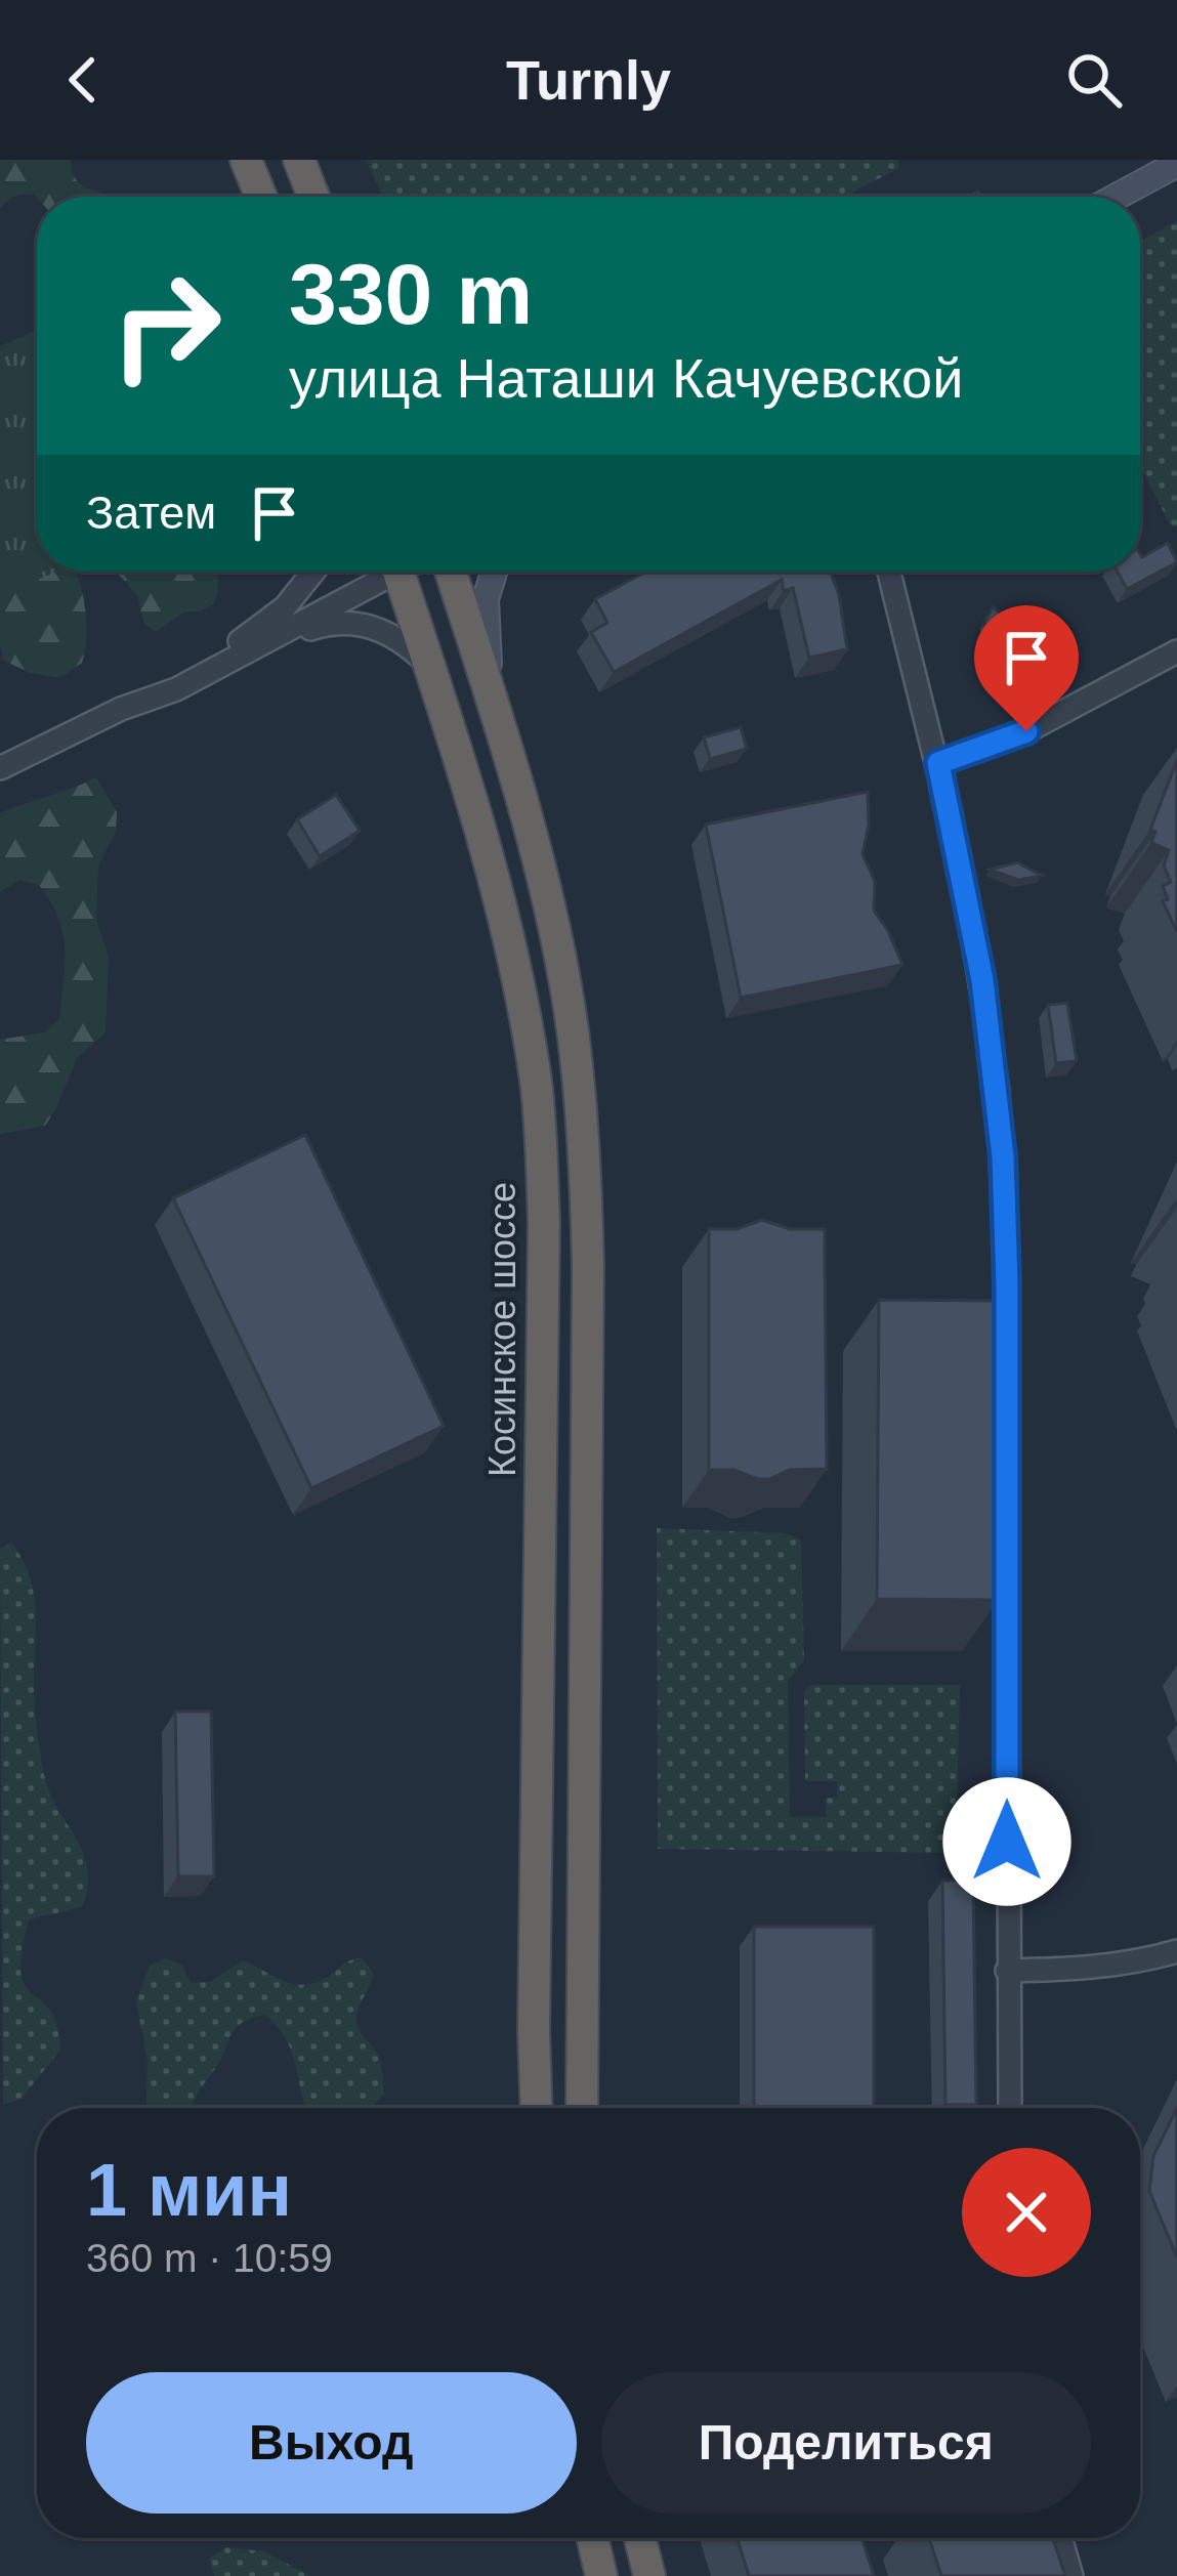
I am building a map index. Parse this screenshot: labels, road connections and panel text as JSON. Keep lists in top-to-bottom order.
{
  "streets": {
    "highway": ["Косинское шоссе"]
  },
  "page": {
    "header": "Turnly",
    "turn": ["330 m", "улица Наташи Качуевской"],
    "then": "Затем",
    "heading": ["1 мин", "360 m · 10:59"],
    "buttons": ["Выход", "Поделиться"]
  }
}
